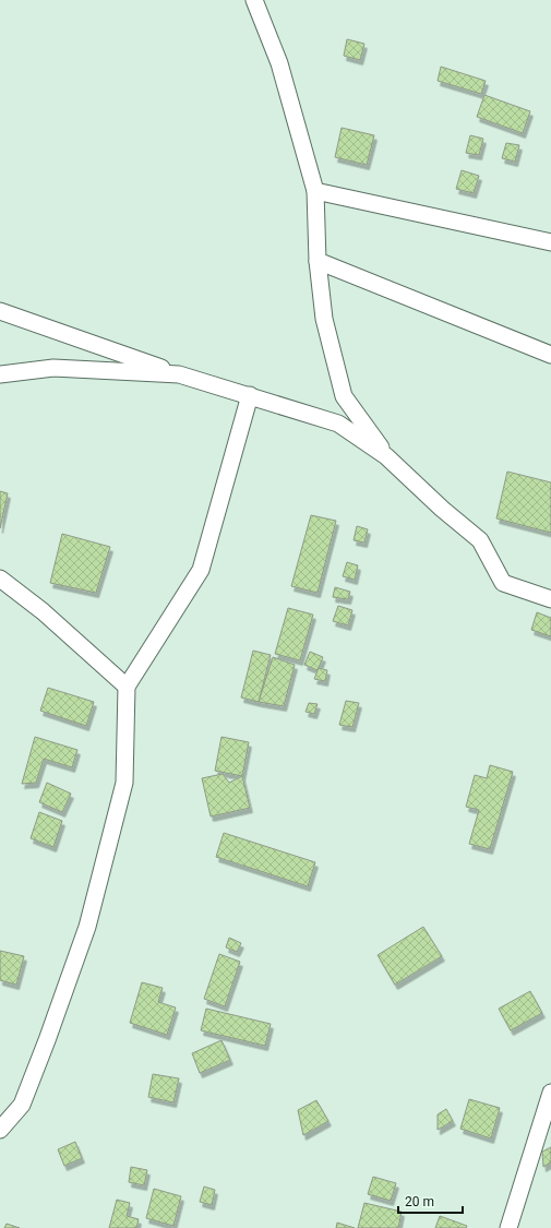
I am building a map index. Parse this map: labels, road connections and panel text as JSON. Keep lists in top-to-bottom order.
{
  "scale_bar": "20 m"
}
